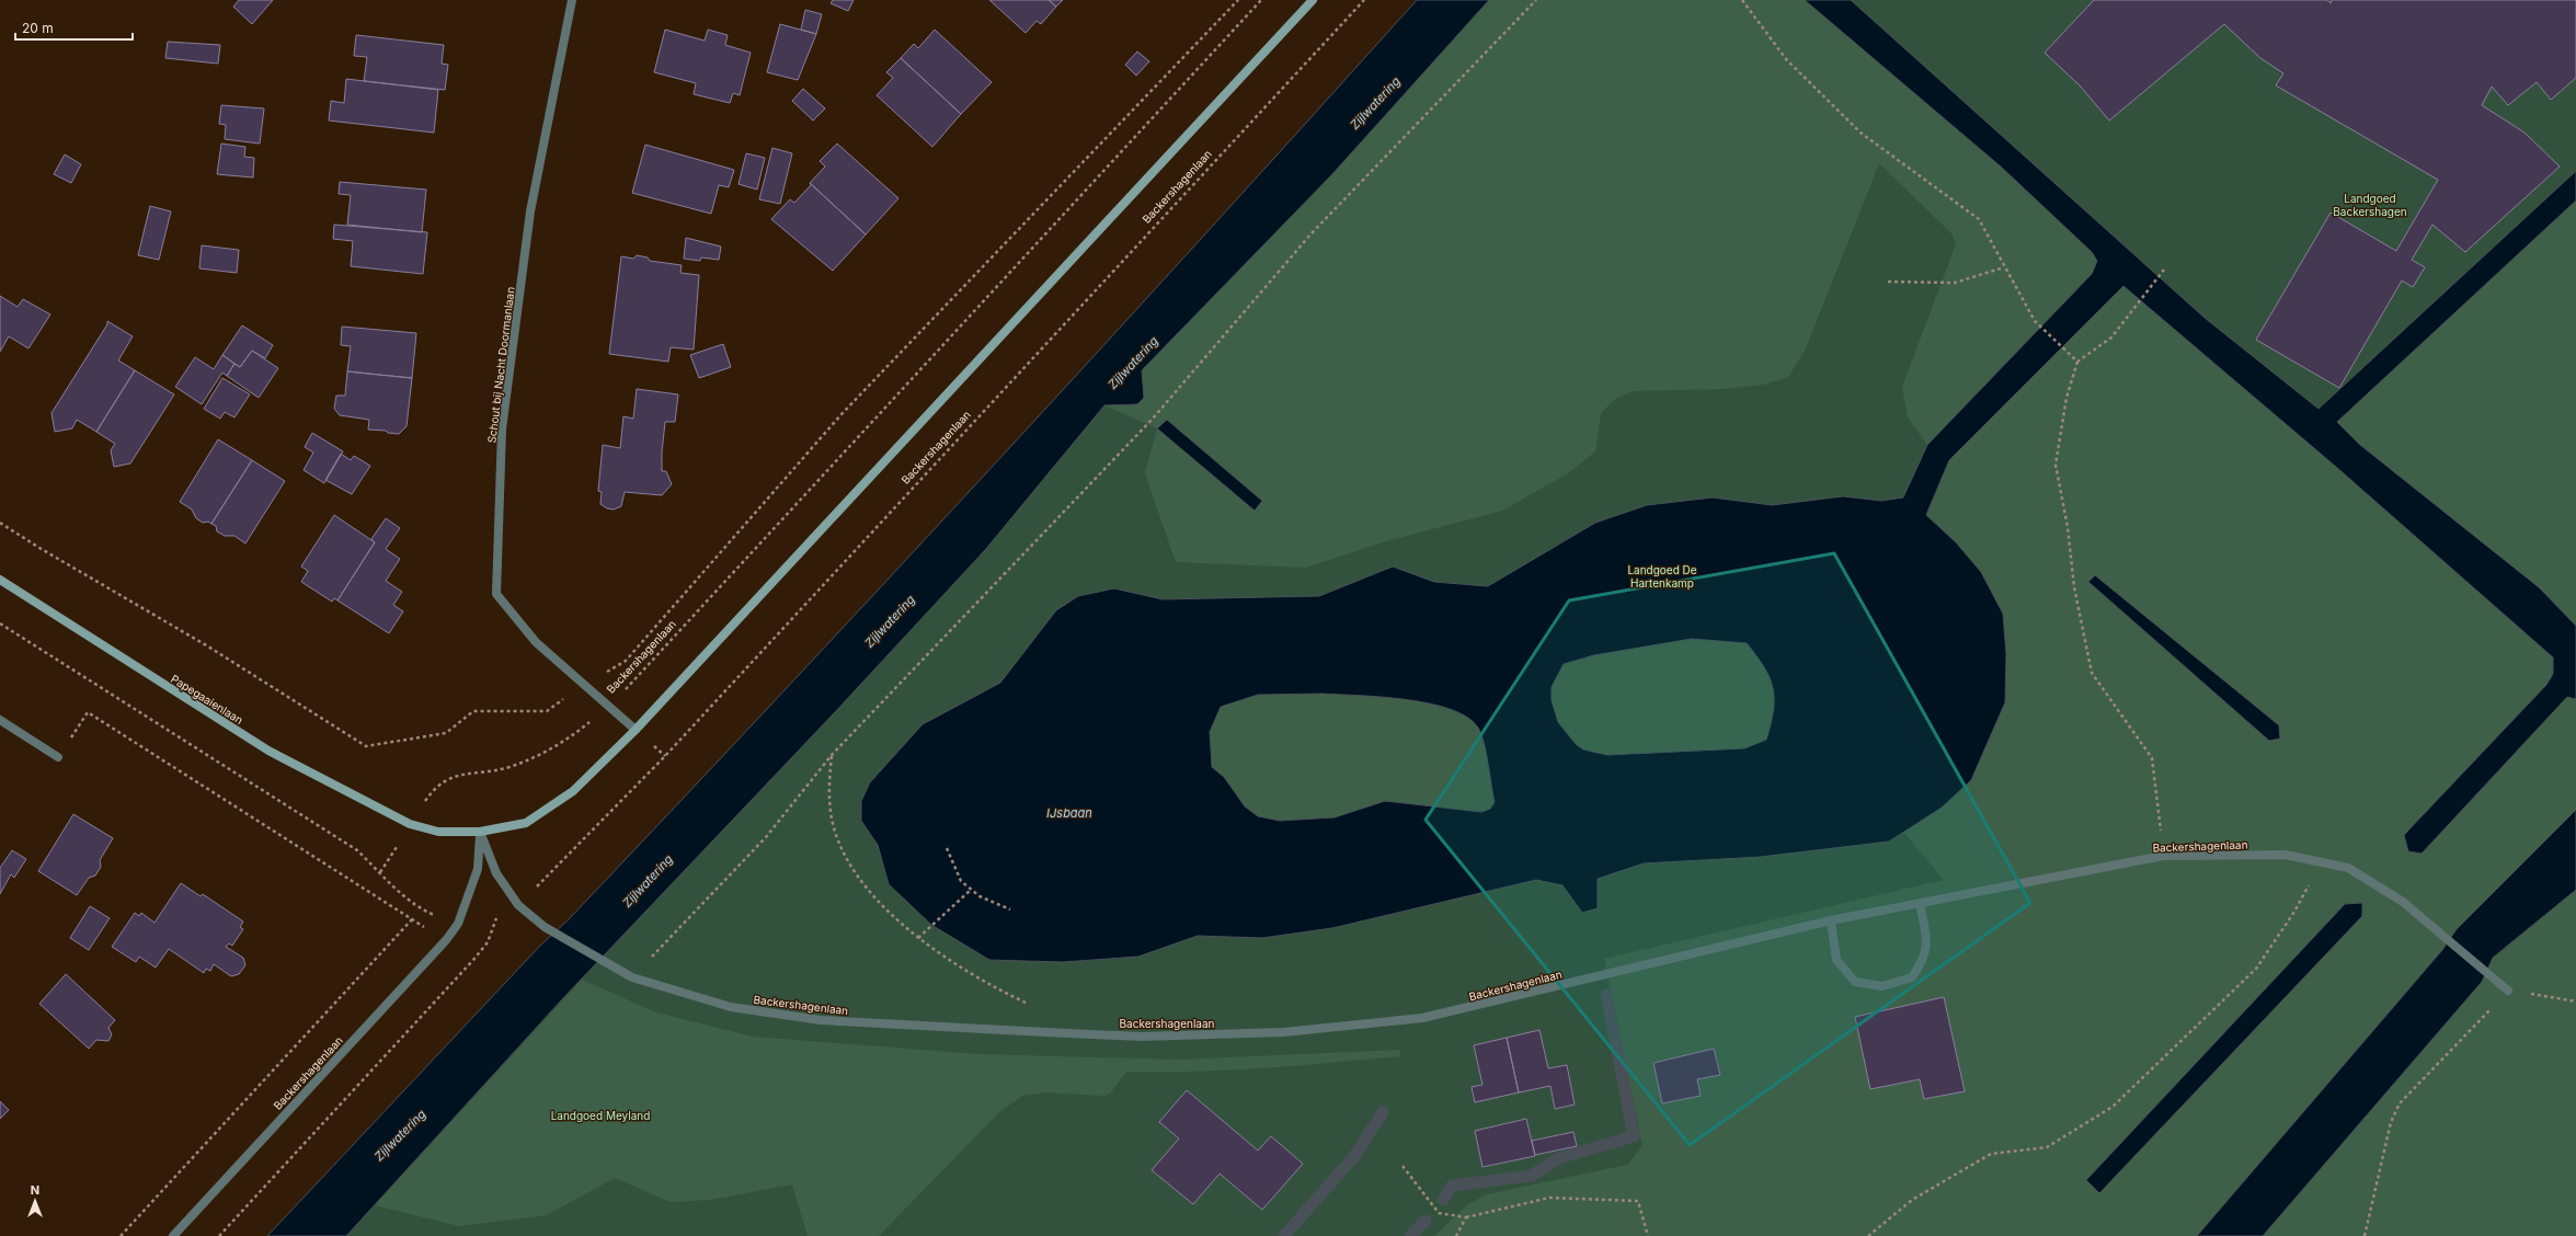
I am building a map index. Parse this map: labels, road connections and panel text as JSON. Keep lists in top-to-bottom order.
{
  "streets": {
    "street": ["Backershagenlaan", "Schout bij Nacht Doormanlaan", "Papegaaienlaan"]
  },
  "crossings": [
    ["Backershagenlaan", "Schout bij Nacht Doormanlaan"],
    ["Backershagenlaan", "Papegaaienlaan"]
  ],
  "water": ["Zijlwatering", "IJsbaan"],
  "parks": ["Landgoed Backershagen", "Landgoed De Hartenkamp", "Landgoed Meyland"],
  "scale_bar": "20 m",
  "north": "top"
}
